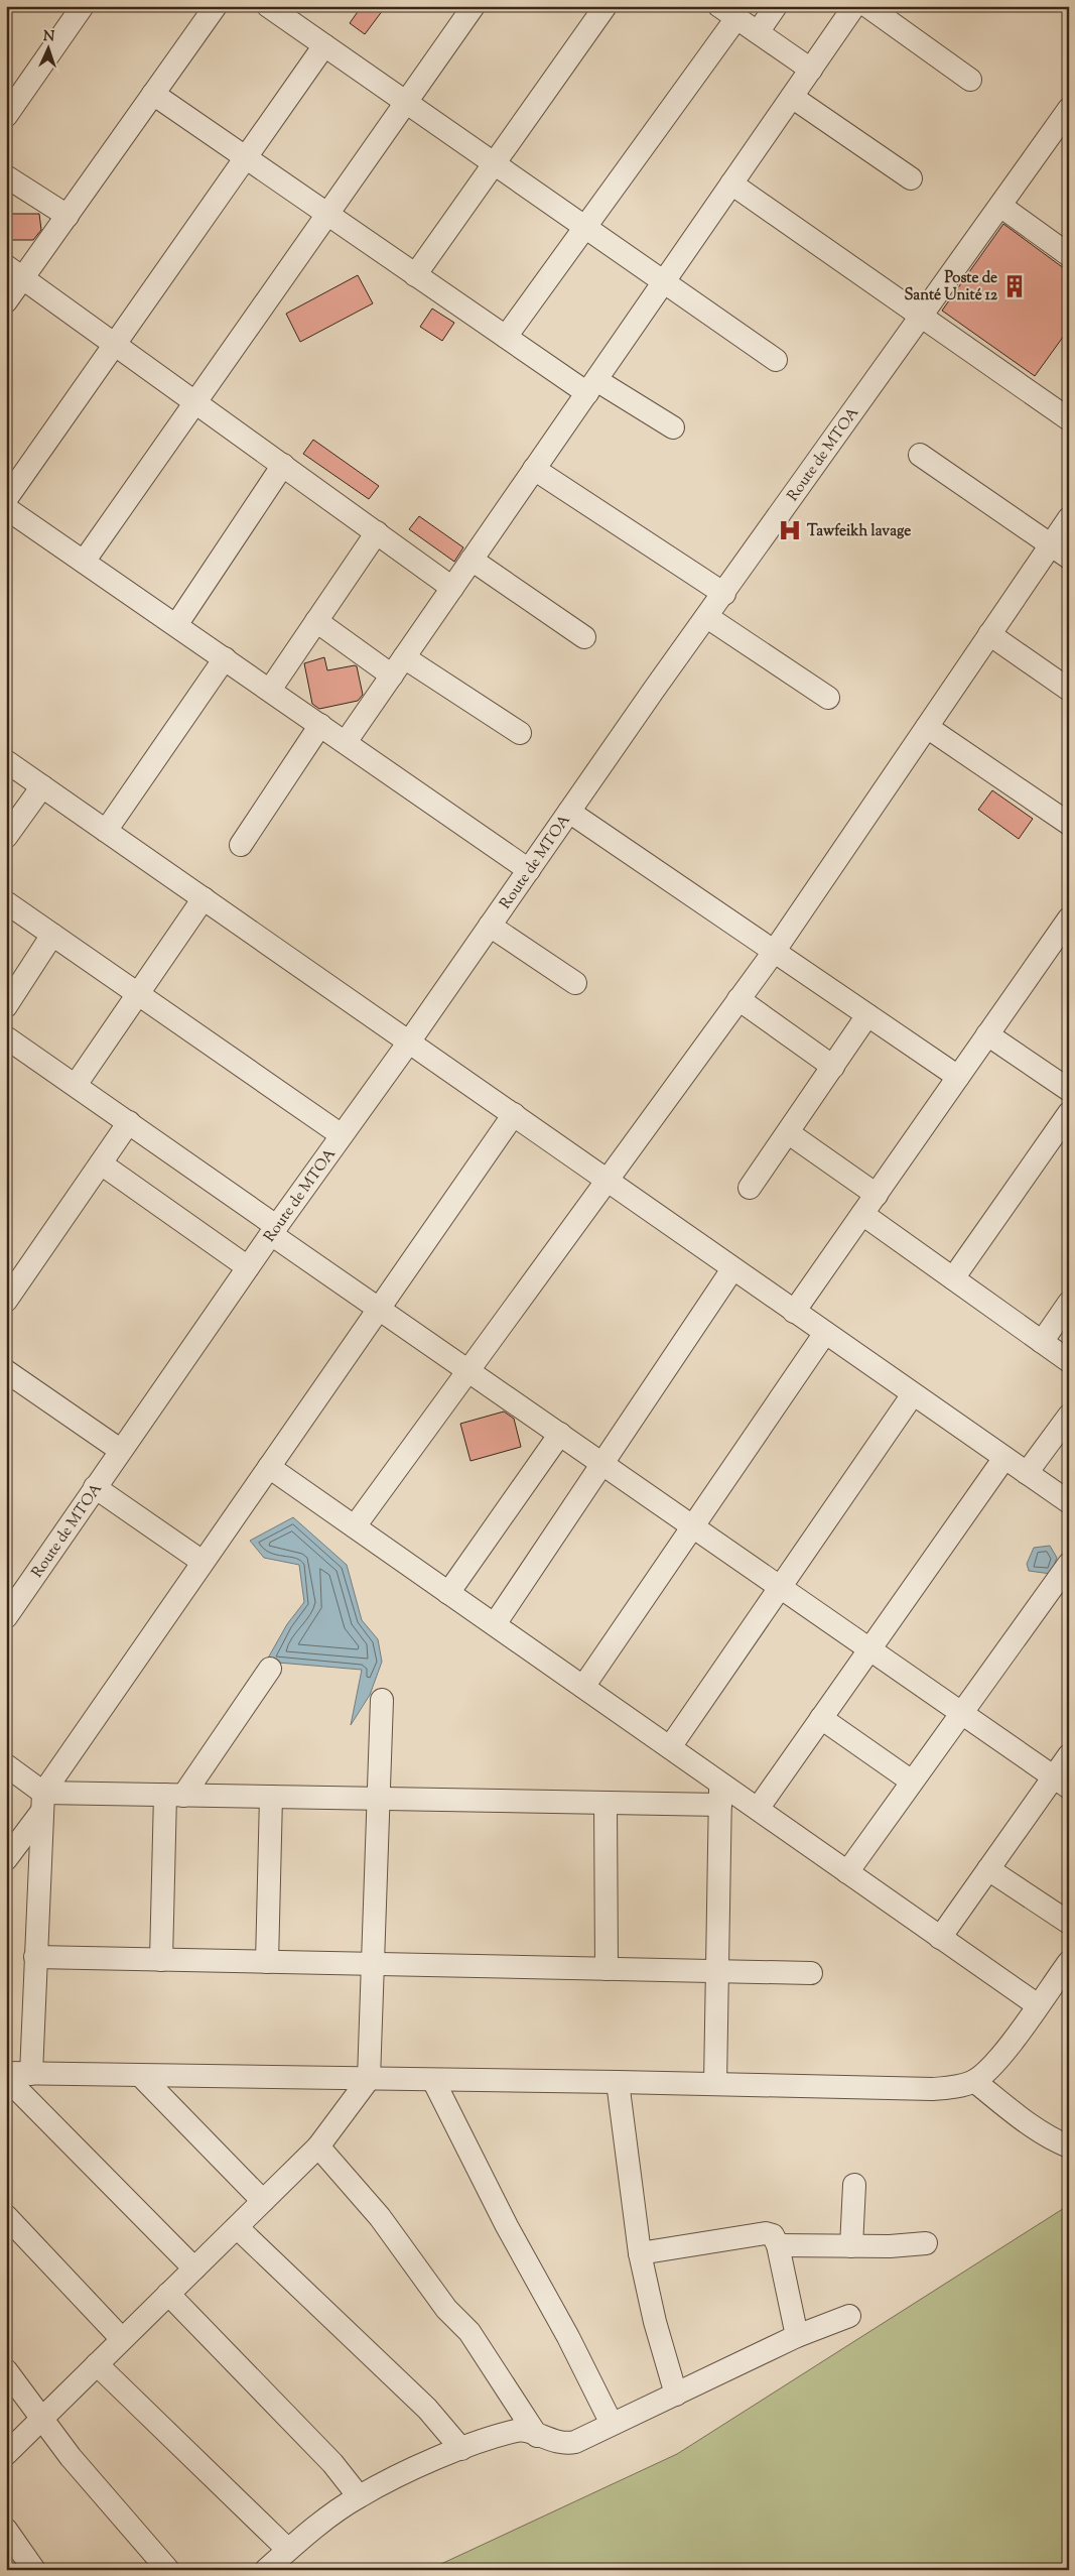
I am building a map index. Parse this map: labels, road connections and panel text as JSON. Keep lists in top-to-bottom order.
{
  "streets": {
    "street": ["Route de MTOA"]
  },
  "places": {
    "building": ["Poste de Santé Unité 12"],
    "hospital": ["Tawfeikh lavage"]
  },
  "north": "top"
}
